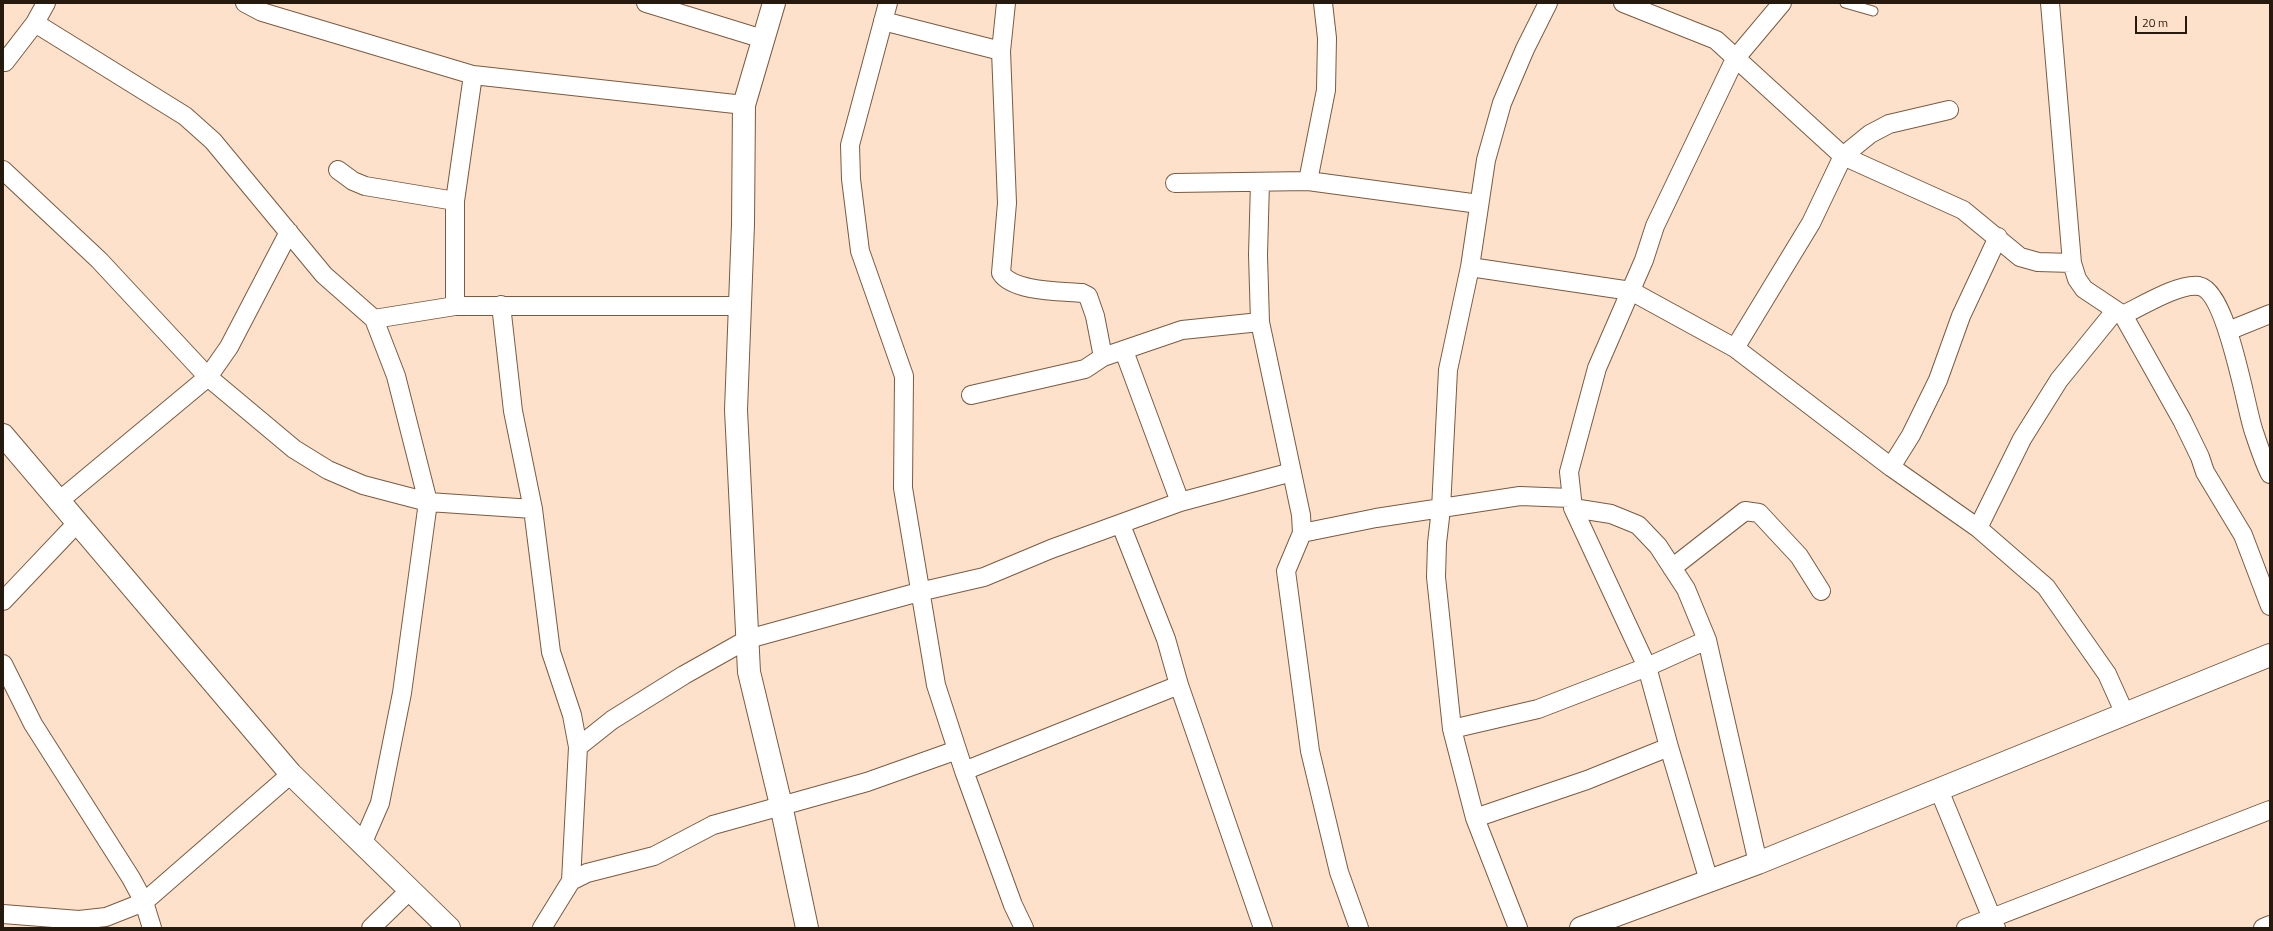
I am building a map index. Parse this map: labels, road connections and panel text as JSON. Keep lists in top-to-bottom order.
{
  "scale_bar": "20 m"
}
